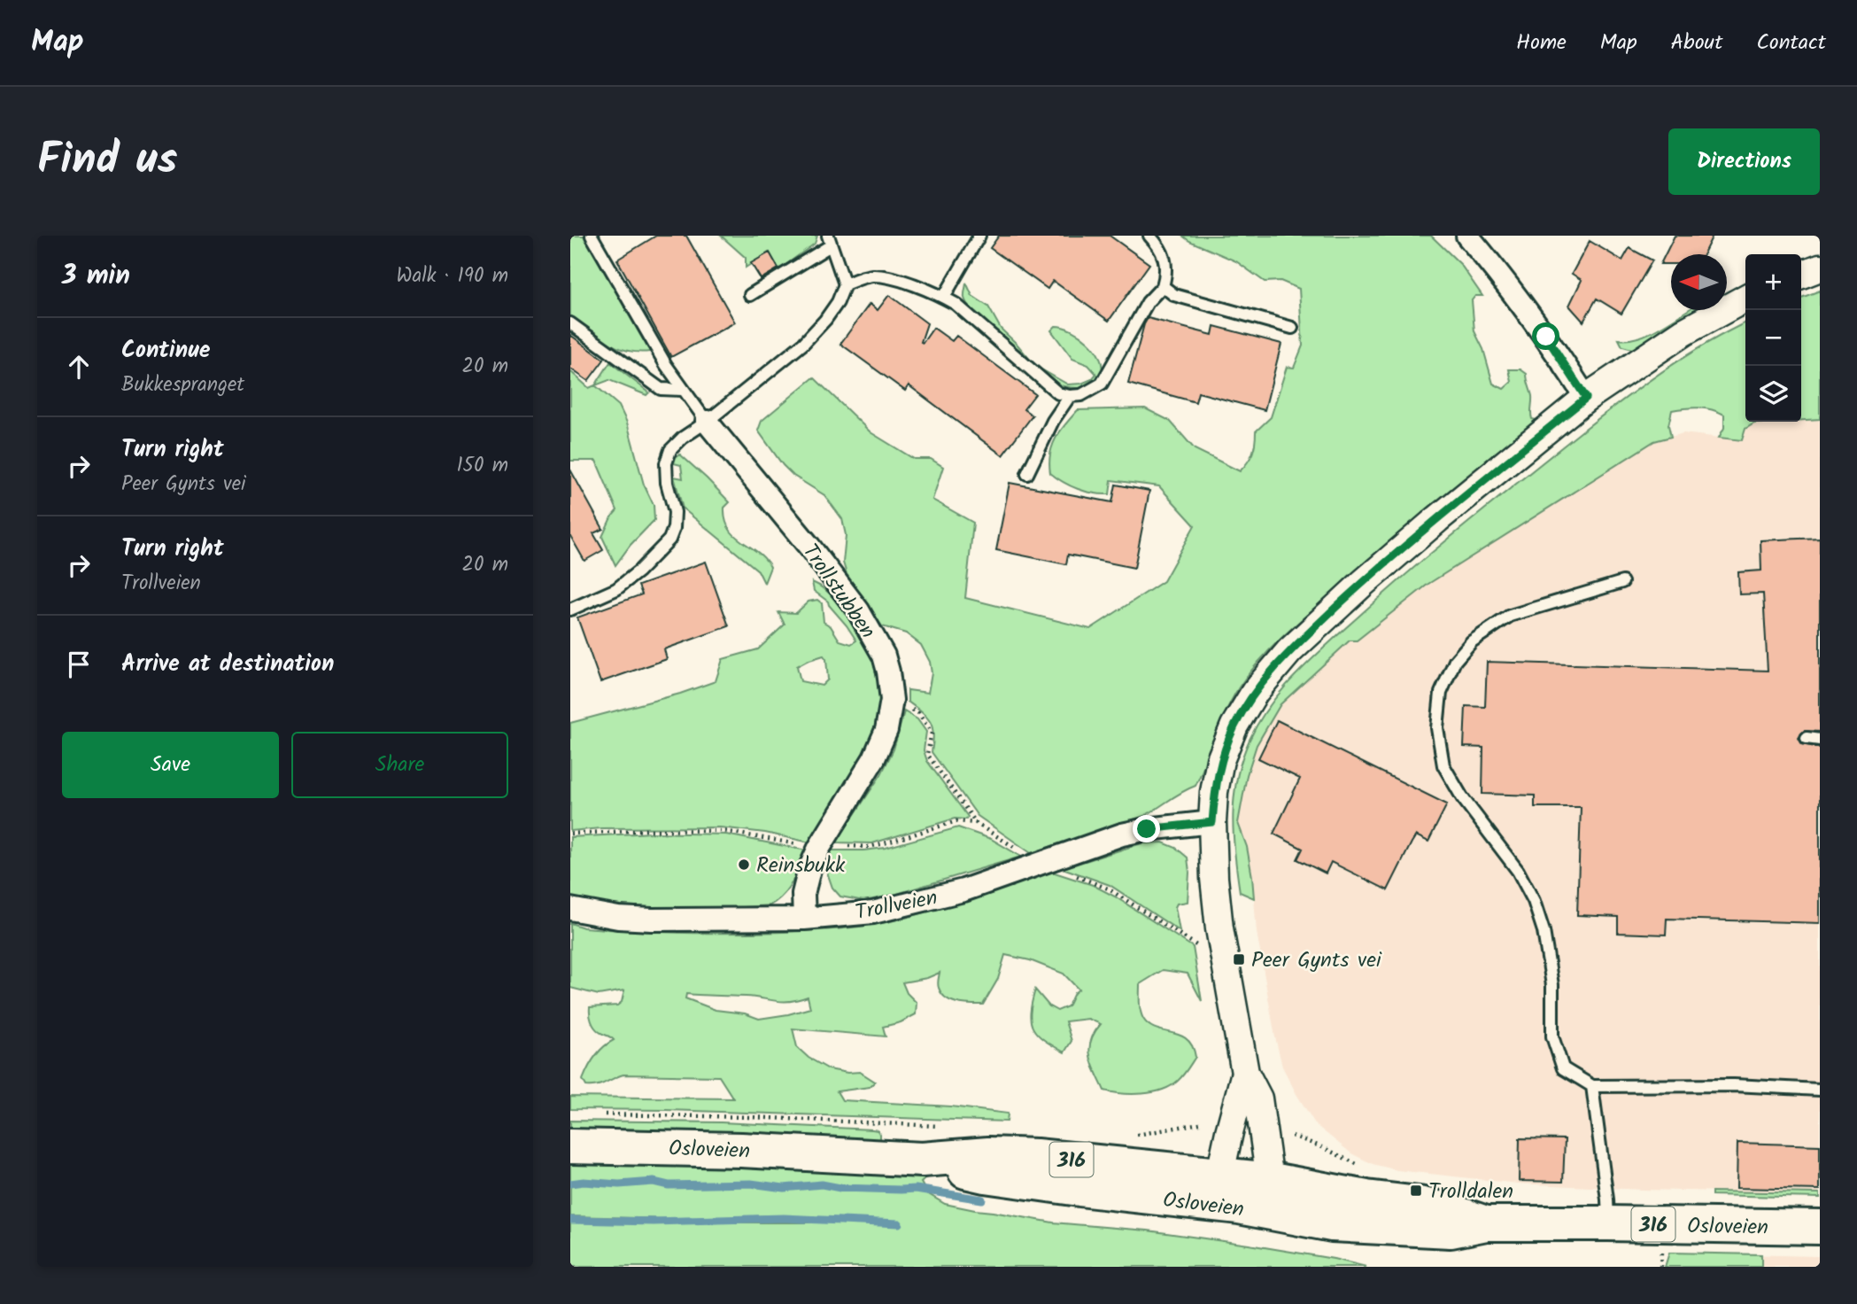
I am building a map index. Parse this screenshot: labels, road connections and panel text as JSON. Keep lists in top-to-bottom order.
{
  "streets": {
    "main road": ["Osloveien", "316"],
    "street": ["Trollstubben", "Trollveien"]
  },
  "crossings": [
    ["Trollstubben", "Trollveien"]
  ],
  "places": {
    "other": ["Reinsbukk"],
    "transit": ["Peer Gynts vei", "Trolldalen"]
  },
  "north": "left",
  "page": {
    "header": "Map",
    "nav": [
      "Home",
      "Map",
      "About",
      "Contact"
    ],
    "title": "Find us",
    "buttons": [
      "Directions",
      ["Save", "Share"]
    ],
    "heading": ["3 min", "Walk · 190 m"],
    "map_buttons": ["+", "−"],
    "list": [
      ["Continue", "Bukkespranget", "20 m"],
      ["Turn right", "Peer Gynts vei", "150 m"],
      ["Turn right", "Trollveien", "20 m"],
      "Arrive at destination"
    ]
  }
}
